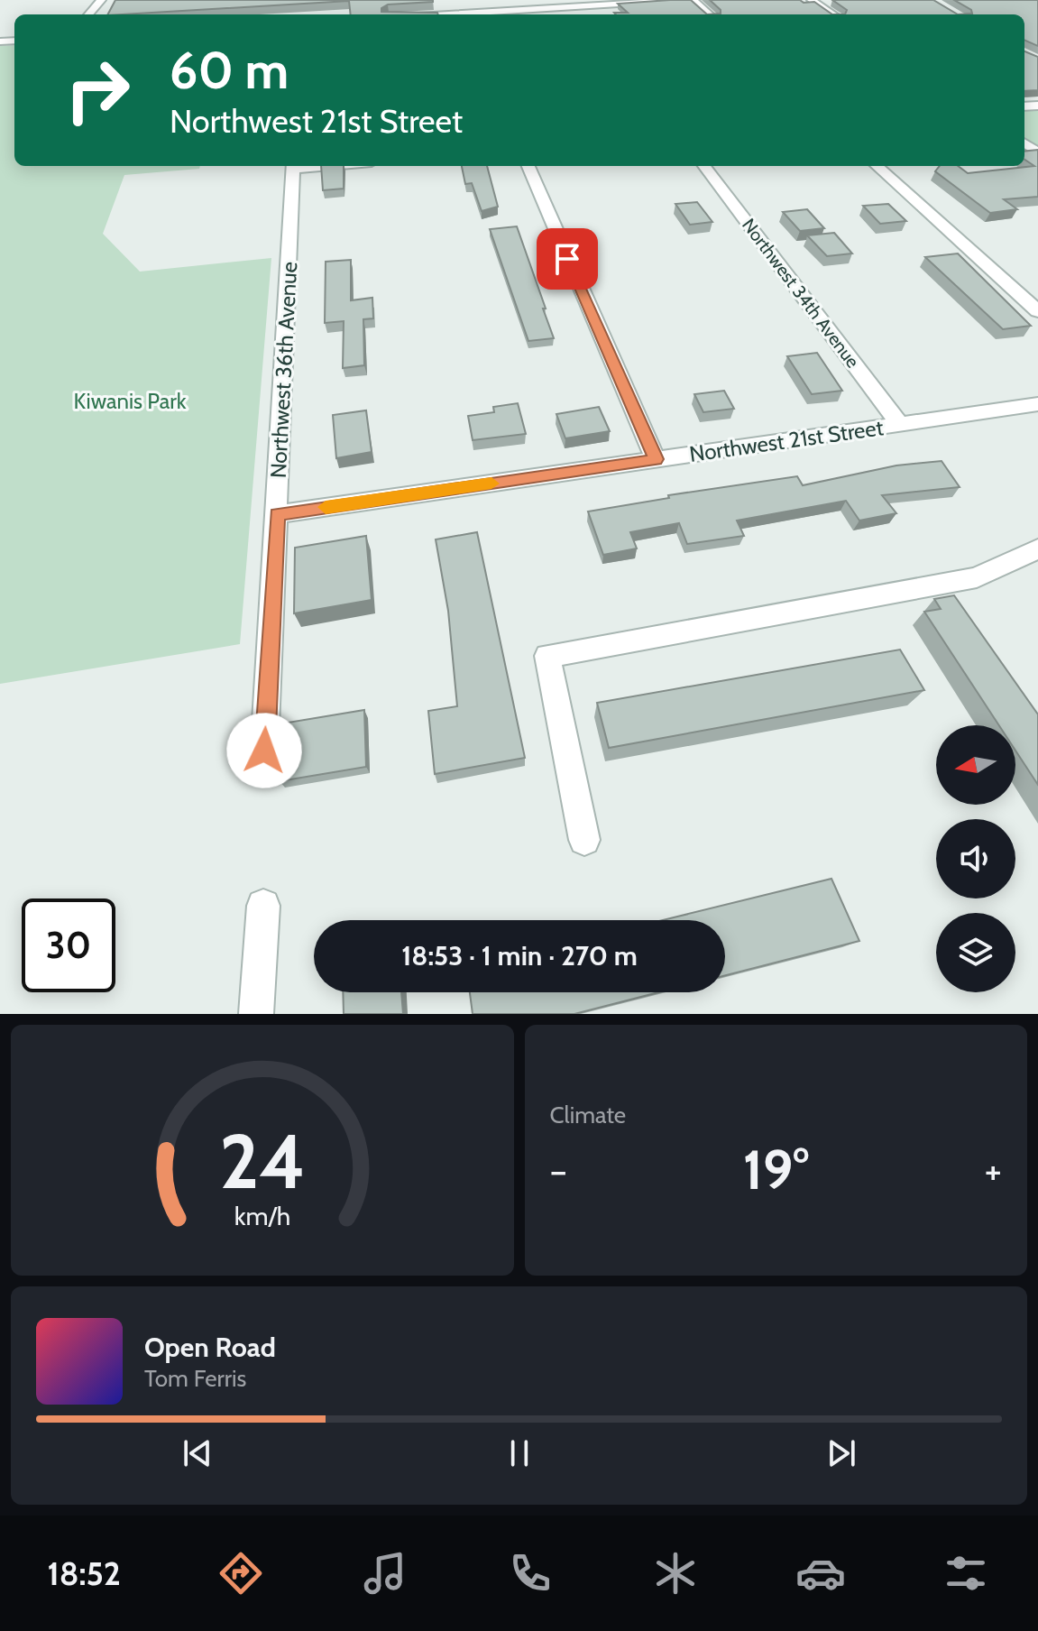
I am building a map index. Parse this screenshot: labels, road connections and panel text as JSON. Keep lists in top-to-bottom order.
{
  "streets": {
    "street": ["Northwest 34th Avenue", "Northwest 36th Avenue", "Northwest 21st Street"]
  },
  "crossings": [
    ["Northwest 34th Avenue", "Northwest 21st Street"],
    ["Northwest 36th Avenue", "Northwest 21st Street"]
  ],
  "parks": ["Kiwanis Park"],
  "north": "left",
  "page": {
    "turn": ["60 m", "Northwest 21st Street"],
    "limit": "30",
    "trip": "18:53 · 1 min · 270 m",
    "tile": "Climate",
    "heat": ["−", "19°", "+"],
    "song": ["Open Road", "Tom Ferris"],
    "tabs": "18:52",
    "gauge": ["24", "km/h"]
  }
}
